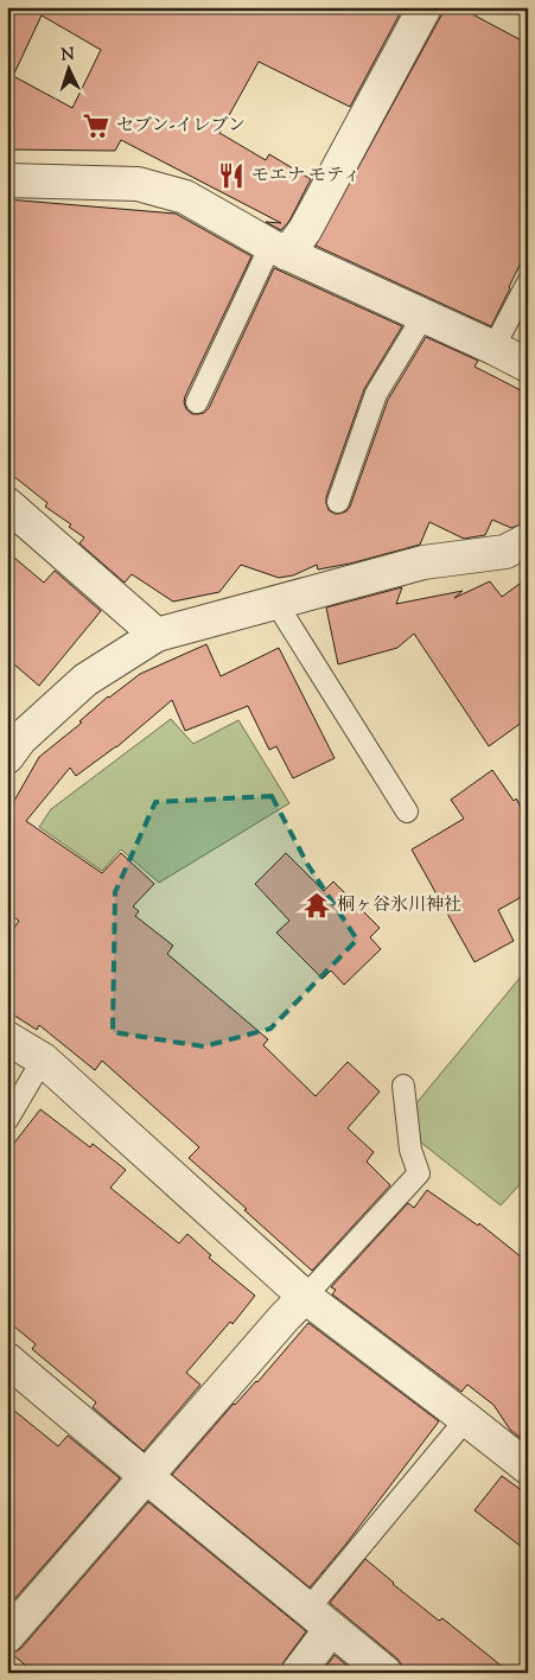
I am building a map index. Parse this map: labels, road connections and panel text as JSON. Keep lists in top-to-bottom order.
{
  "places": {
    "supermarket": ["セブン-イレブン"],
    "restaurant": ["モエナ モティ"],
    "temple": ["桐ヶ谷氷川神社"]
  },
  "north": "top"
}
